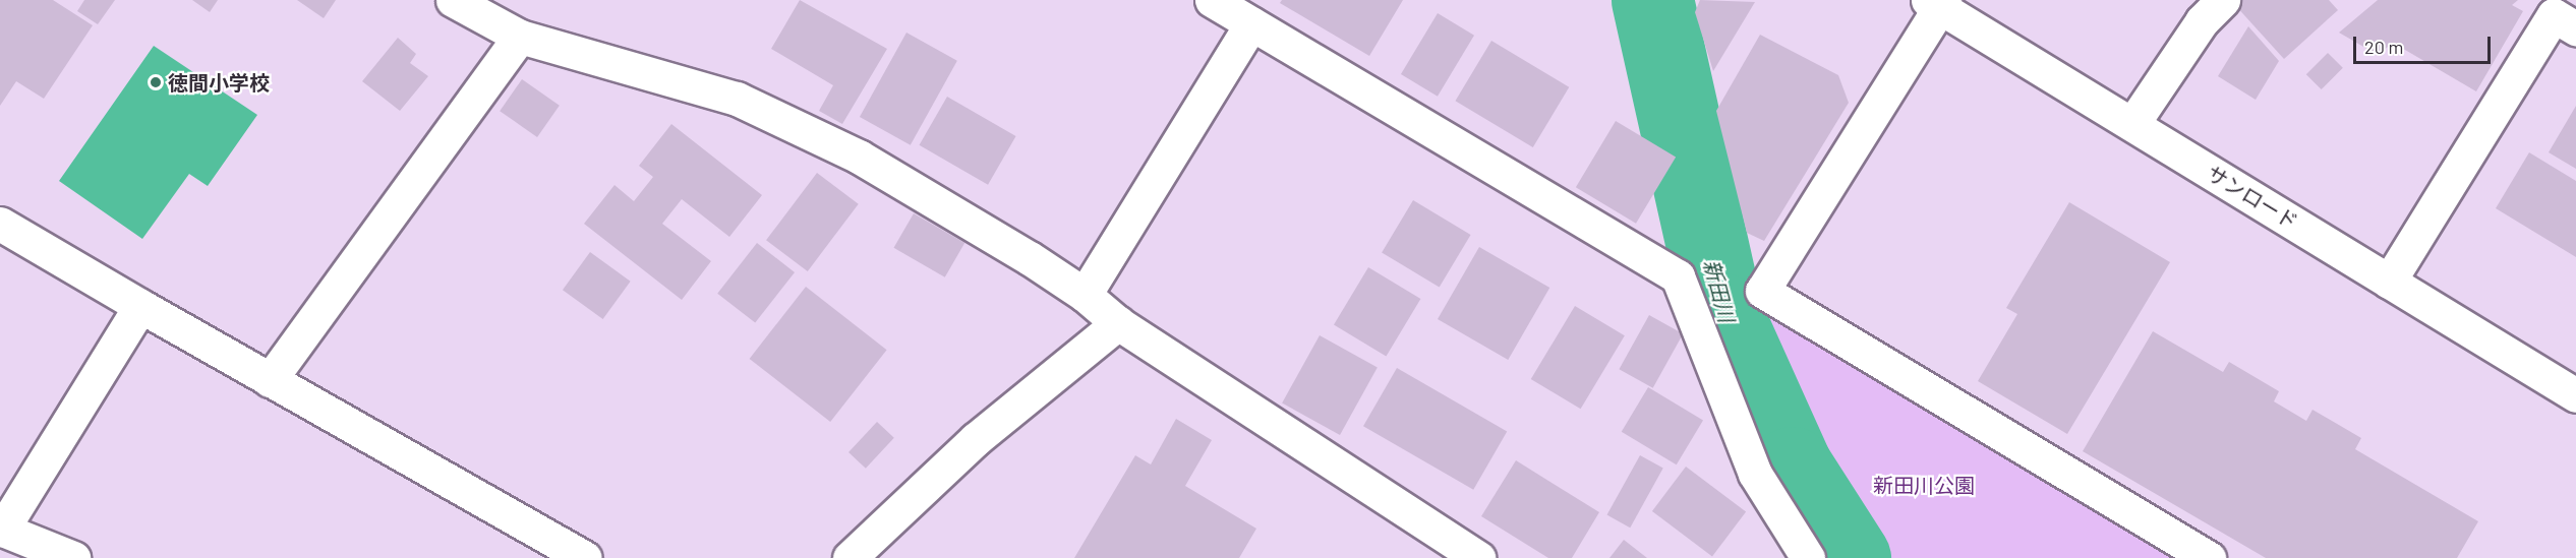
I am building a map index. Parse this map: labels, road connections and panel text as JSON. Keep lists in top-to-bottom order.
{
  "streets": {
    "street": ["サンロード"]
  },
  "water": ["新田川"],
  "parks": ["新田川公園"],
  "places": ["徳間小学校"],
  "scale_bar": "20 m"
}
